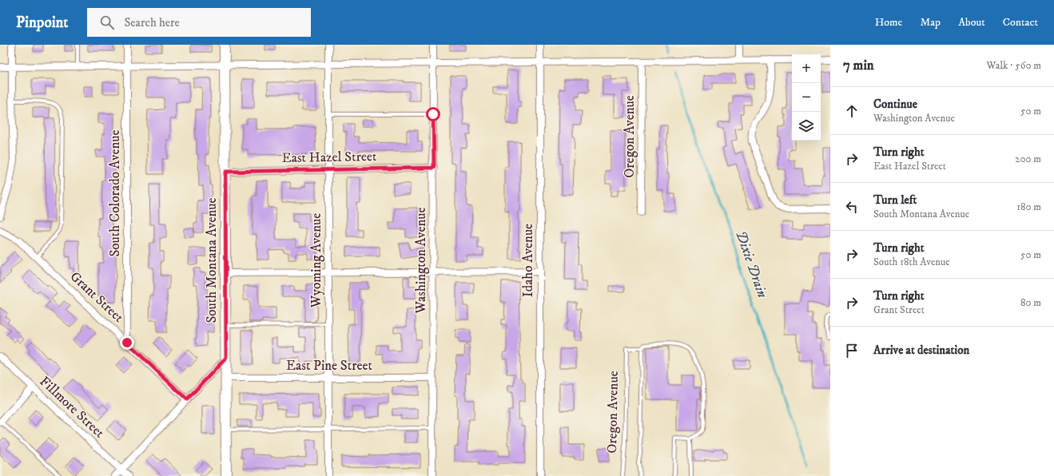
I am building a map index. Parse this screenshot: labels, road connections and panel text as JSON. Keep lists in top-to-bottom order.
{
  "streets": {
    "street": [
      "Oregon Avenue",
      "East Hazel Street",
      "South Colorado Avenue",
      "South Montana Avenue",
      "Wyoming Avenue",
      "Washington Avenue",
      "Idaho Avenue",
      "Grant Street",
      "East Pine Street",
      "Fillmore Street"
    ]
  },
  "crossings": [
    ["East Hazel Street", "South Montana Avenue"],
    ["East Hazel Street", "Wyoming Avenue"],
    ["East Hazel Street", "Washington Avenue"],
    ["South Colorado Avenue", "Grant Street"],
    ["South Montana Avenue", "East Pine Street"],
    ["Wyoming Avenue", "East Pine Street"],
    ["Washington Avenue", "East Pine Street"]
  ],
  "water": ["Dixie Drain"],
  "page": {
    "header": "Pinpoint",
    "search": "Search here",
    "nav": [
      "Home",
      "Map",
      "About",
      "Contact"
    ],
    "heading": ["7 min", "Walk · 560 m"],
    "map_buttons": ["+", "−"],
    "list": [
      ["Continue", "Washington Avenue", "50 m"],
      ["Turn right", "East Hazel Street", "200 m"],
      ["Turn left", "South Montana Avenue", "180 m"],
      ["Turn right", "South 18th Avenue", "50 m"],
      ["Turn right", "Grant Street", "80 m"],
      "Arrive at destination"
    ]
  }
}
